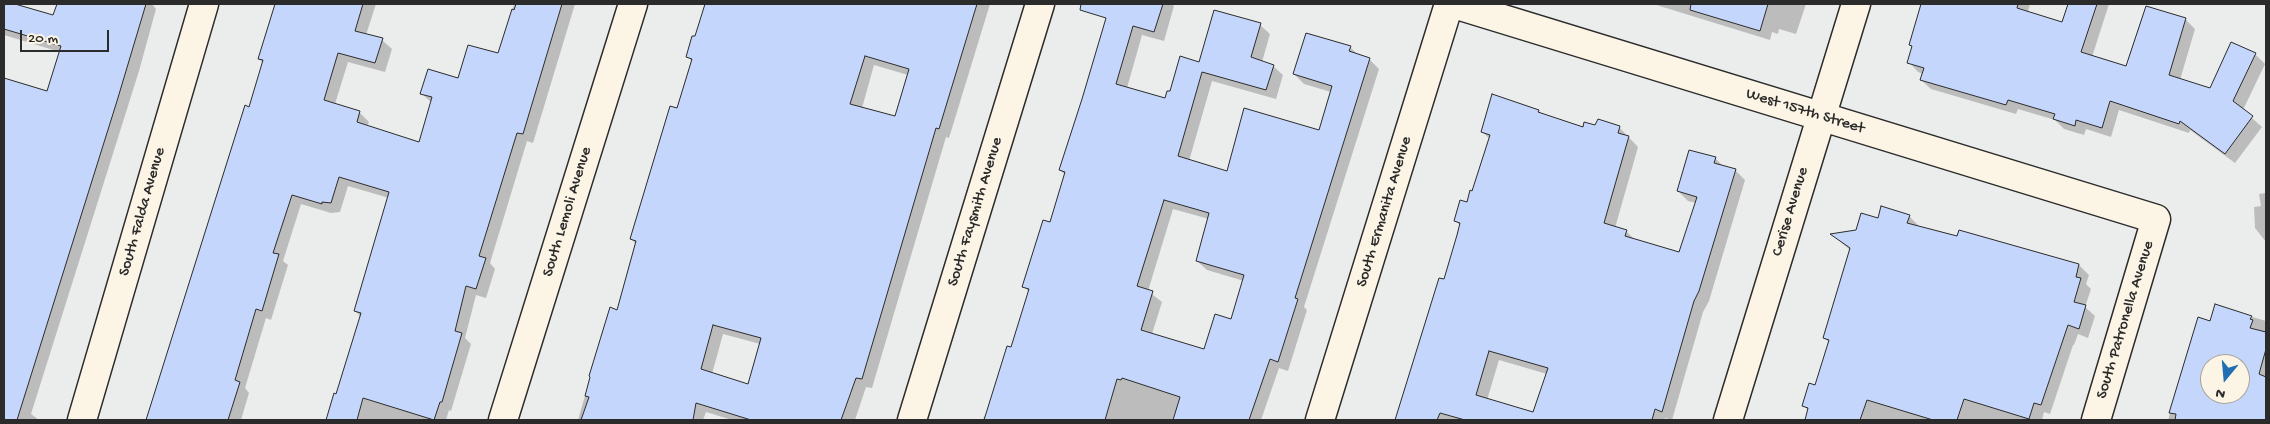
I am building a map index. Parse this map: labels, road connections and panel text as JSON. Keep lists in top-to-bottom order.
{
  "streets": {
    "street": [
      "West 157th Street",
      "South Falda Avenue",
      "South Lemoli Avenue",
      "South Faysmith Avenue",
      "South Ermanita Avenue",
      "Cerise Avenue",
      "South Patronella Avenue"
    ]
  },
  "crossings": [
    ["West 157th Street", "Cerise Avenue"],
    ["West 157th Street", "South Patronella Avenue"]
  ],
  "scale_bar": "20 m",
  "north": "bottom"
}
